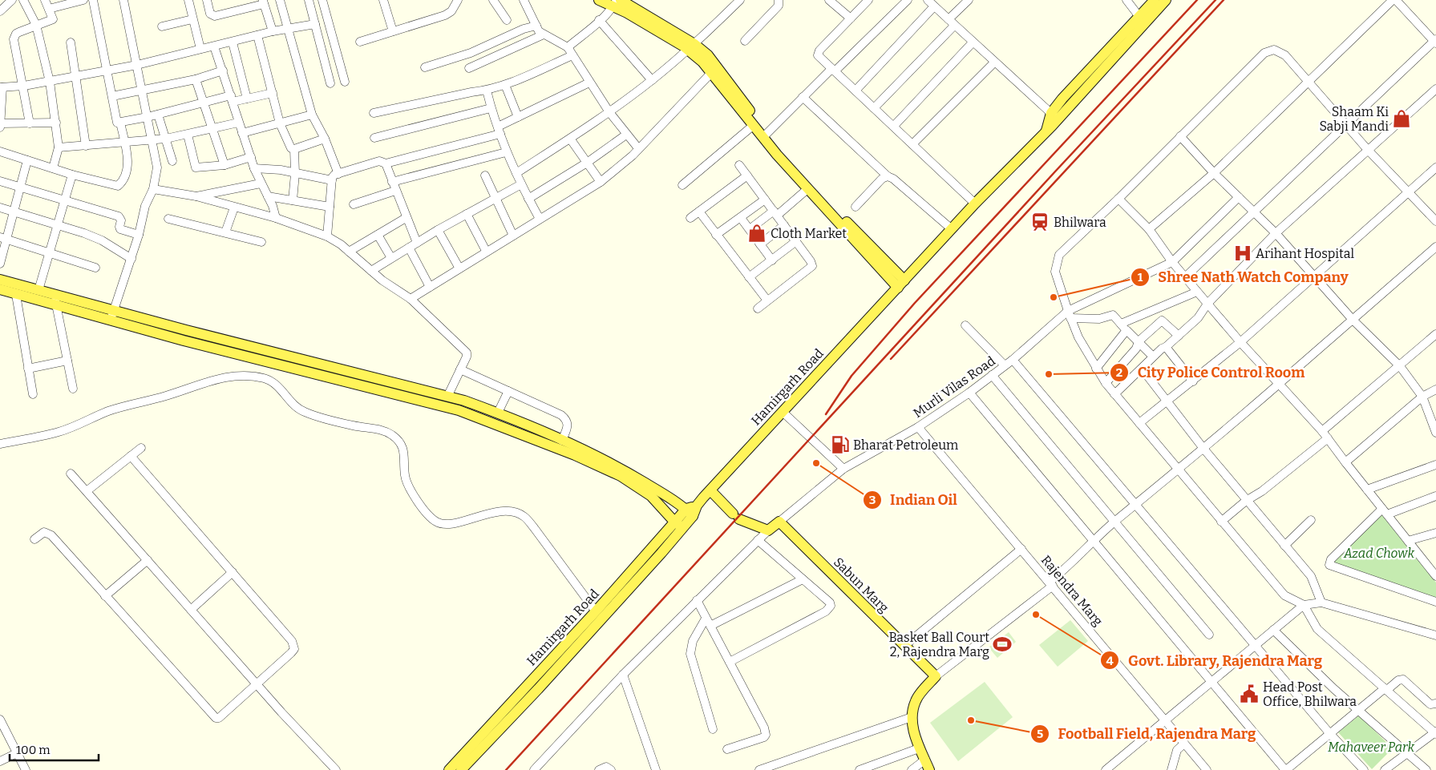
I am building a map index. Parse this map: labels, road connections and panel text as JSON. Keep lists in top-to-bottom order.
{
  "streets": {
    "main road": ["Hamirgarh Road", "Sabun Marg"],
    "street": ["Murli Vilas Road", "Rajendra Marg"]
  },
  "crossings": [
    ["Murli Vilas Road", "Sabun Marg"],
    ["Murli Vilas Road", "Rajendra Marg"]
  ],
  "parks": ["Azad Chowk", "Mahaveer Park"],
  "places": {
    "shop": ["Shaam Ki Sabji Mandi", "Cloth Market"],
    "station": ["Bhilwara"],
    "hospital": ["Arihant Hospital"],
    "other": [
      "Shree Nath Watch Company",
      "City Police Control Room",
      "Indian Oil",
      "Govt. Library, Rajendra Marg",
      "Football Field, Rajendra Marg"
    ],
    "fuel station": ["Bharat Petroleum"],
    "sports": ["Basket Ball Court 2, Rajendra Marg"],
    "public building": ["Head Post Office, Bhilwara"]
  },
  "scale_bar": "100 m"
}
